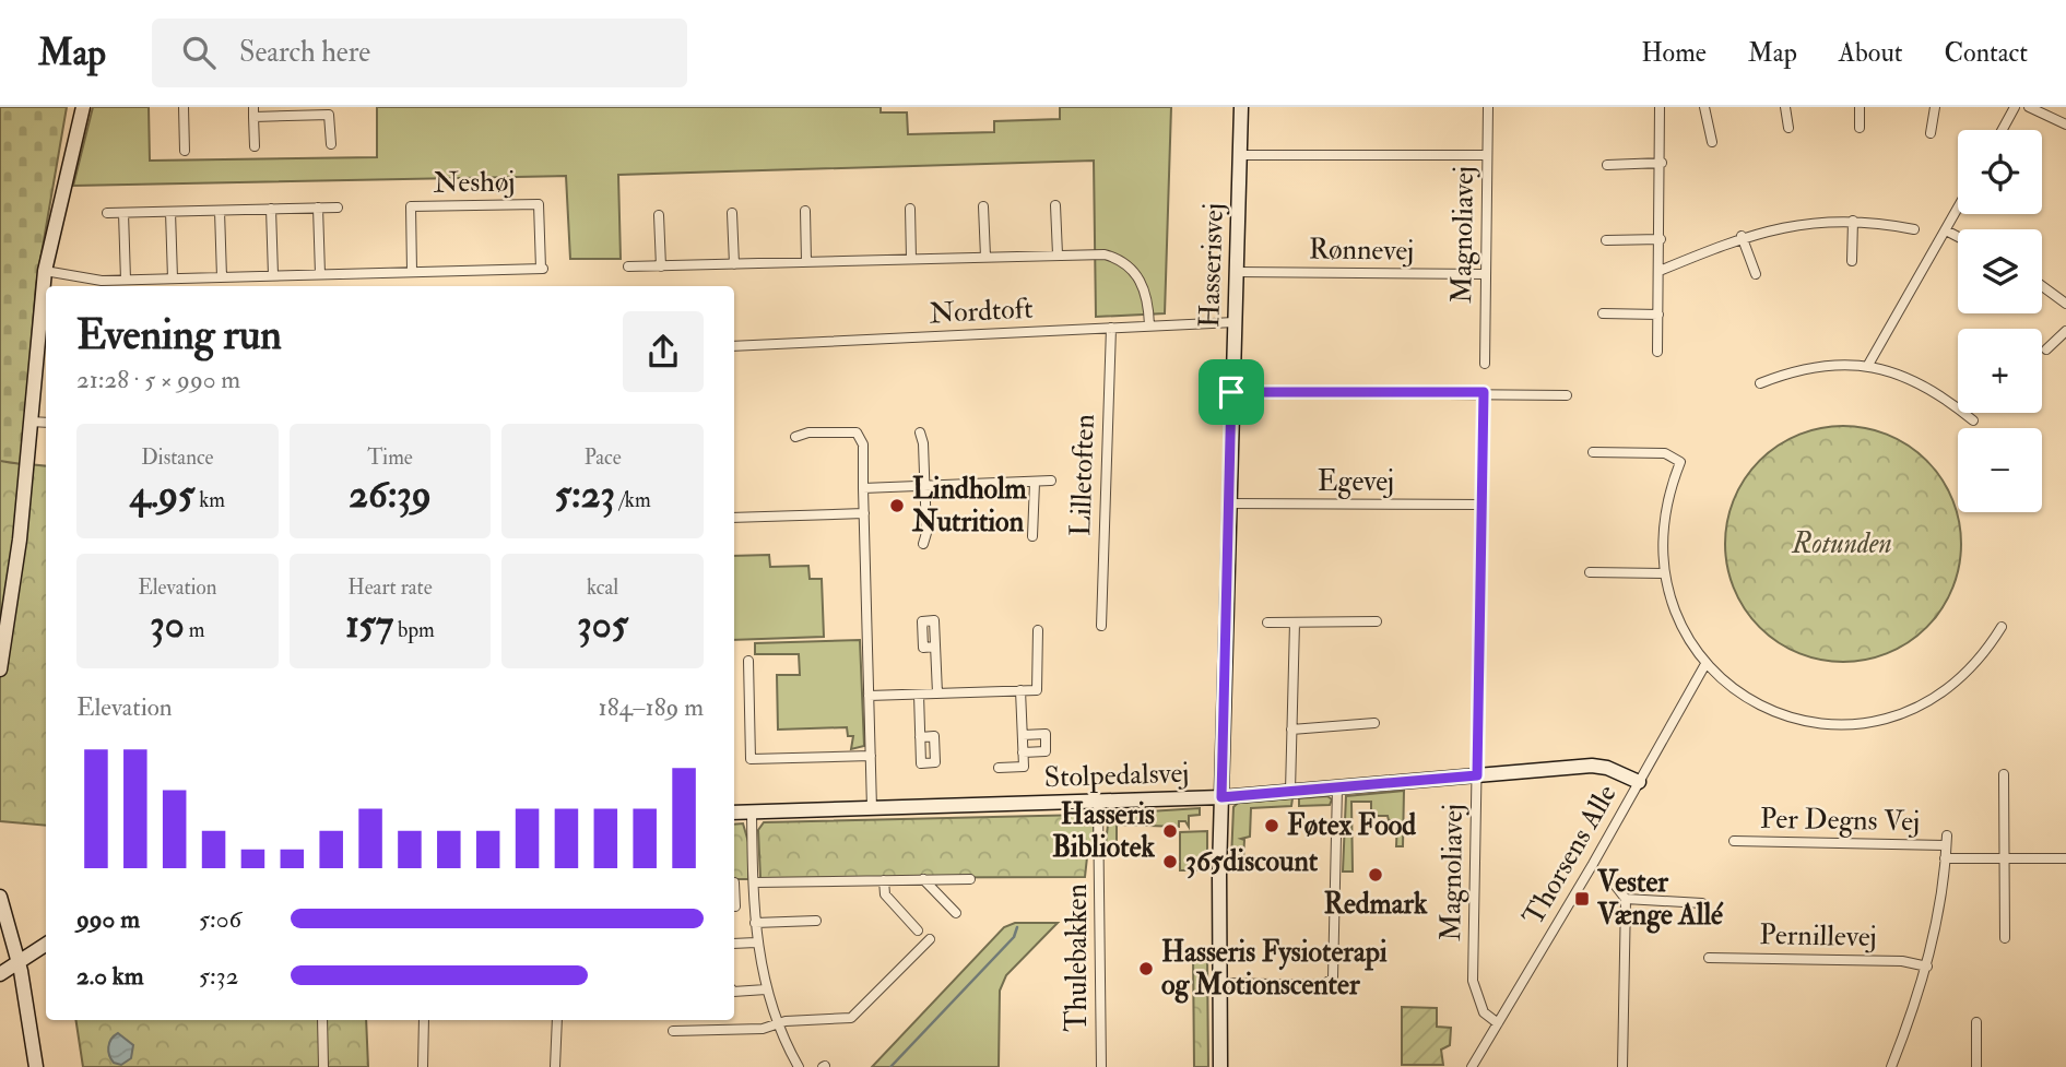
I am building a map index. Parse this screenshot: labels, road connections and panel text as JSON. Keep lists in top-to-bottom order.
{
  "streets": {
    "street": [
      "Neshøj",
      "Magnoliavej",
      "Rønnevej",
      "Hasserisvej",
      "Nordtoft",
      "Lilletoften",
      "Egevej",
      "Stolpedalsvej",
      "Per Degns Vej",
      "Thorsens Alle",
      "Pernillevej",
      "Thulebakken"
    ]
  },
  "crossings": [
    ["Magnoliavej", "Rønnevej"],
    ["Magnoliavej", "Egevej"],
    ["Magnoliavej", "Stolpedalsvej"],
    ["Magnoliavej", "Thorsens Alle"],
    ["Rønnevej", "Hasserisvej"],
    ["Hasserisvej", "Nordtoft"],
    ["Hasserisvej", "Egevej"],
    ["Hasserisvej", "Stolpedalsvej"],
    ["Nordtoft", "Lilletoften"],
    ["Stolpedalsvej", "Thorsens Alle"],
    ["Stolpedalsvej", "Thulebakken"]
  ],
  "parks": ["Rotunden"],
  "places": {
    "other": [
      "Lindholm Nutrition",
      "Føtex Food",
      "Hasseris Bibliotek",
      "365discount",
      "Redmark",
      "Hasseris Fysioterapi og Motionscenter"
    ],
    "transit": ["Vester Vænge Allé"]
  },
  "page": {
    "header": "Map",
    "search": "Search here",
    "nav": [
      "Home",
      "Map",
      "About",
      "Contact"
    ],
    "map_buttons": ["+", "−"],
    "heading": ["Evening run", "21:28 · 5 × 990 m"],
    "stats": [
      ["Distance", "4.95 km"],
      ["Time", "26:39"],
      ["Pace", "5:23 /km"],
      ["Elevation", "30 m"],
      ["Heart rate", "157 bpm"],
      ["kcal", "305"]
    ],
    "chart": ["Elevation", "184–189 m"],
    "list": [
      {
        "name": "990 m",
        "note": "5:06"
      },
      {
        "name": "2.0 km",
        "note": "5:32"
      }
    ]
  }
}
